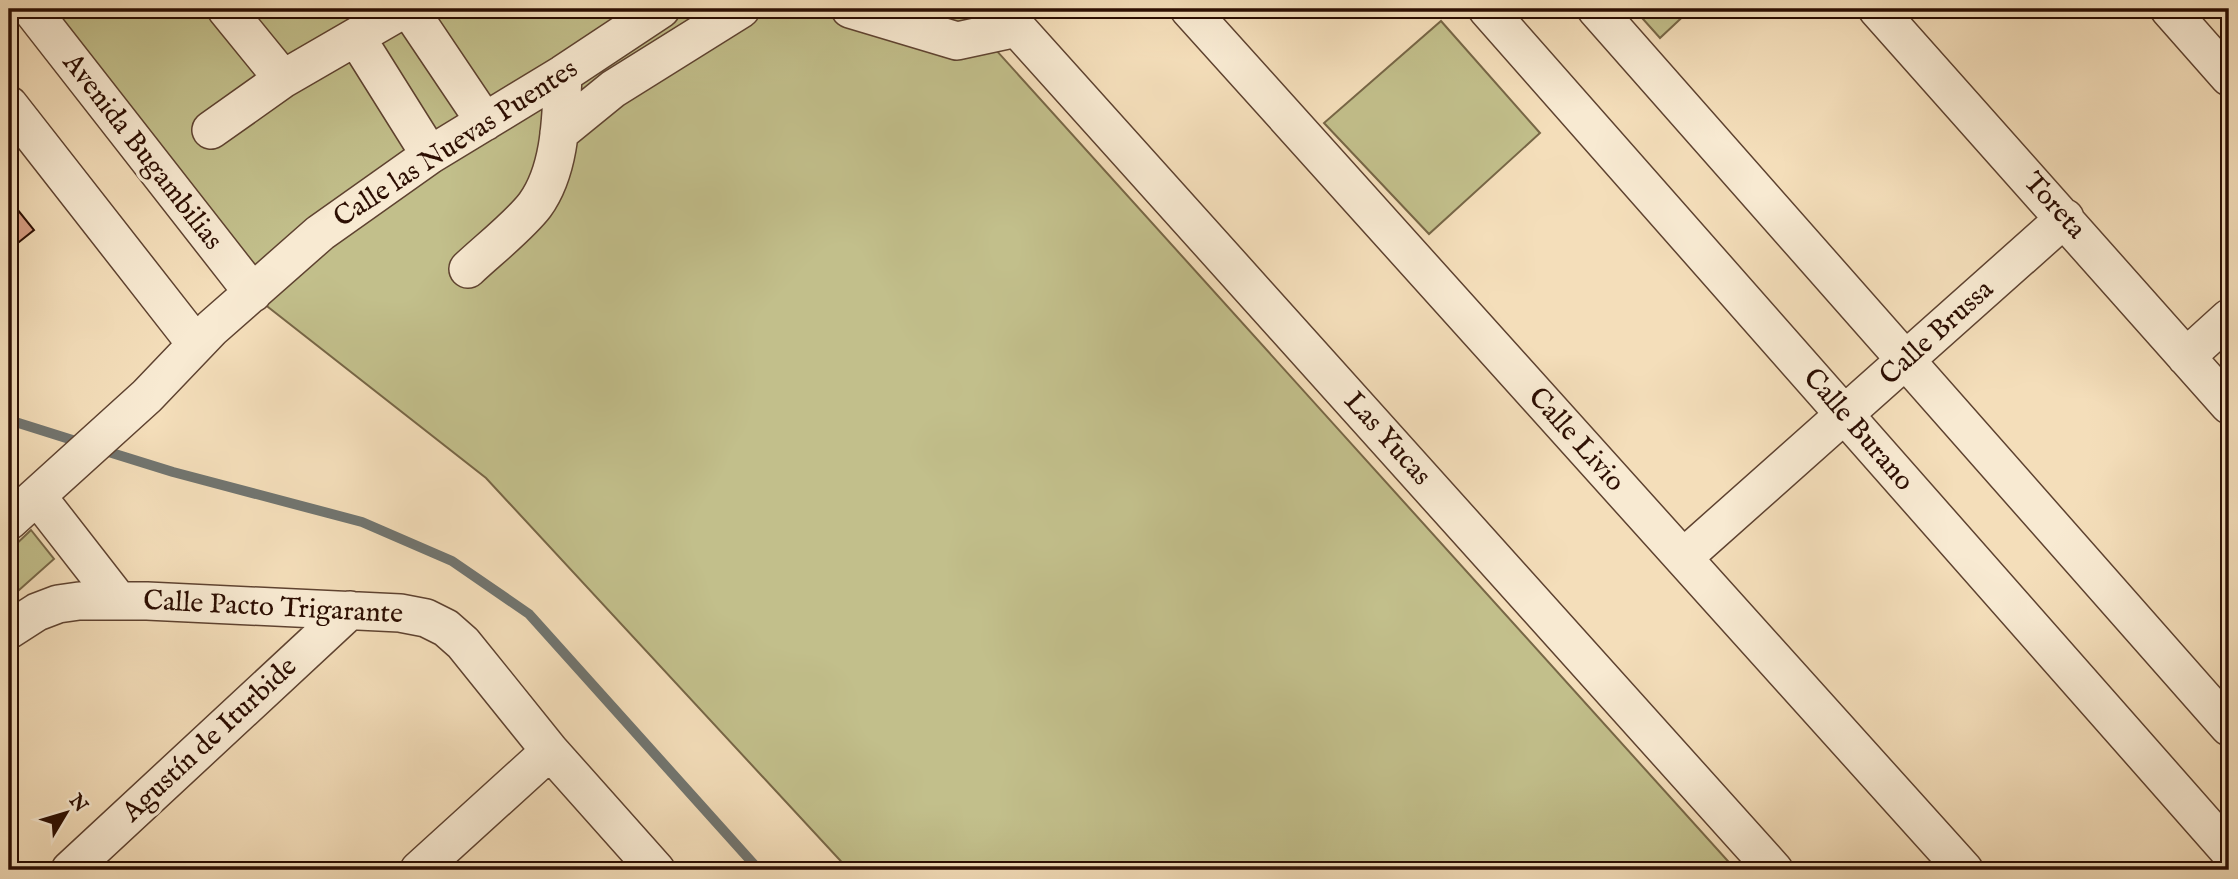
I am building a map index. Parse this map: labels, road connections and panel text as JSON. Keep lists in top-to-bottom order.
{
  "streets": {
    "street": [
      "Calle las Nuevas Puentes",
      "Avenida Bugambilias",
      "Toreta",
      "Calle Brussa",
      "Calle Burano",
      "Las Yucas",
      "Calle Livio",
      "Calle Pacto Trigarante",
      "Agustín de Iturbide"
    ]
  },
  "crossings": [
    ["Calle las Nuevas Puentes", "Avenida Bugambilias"],
    ["Calle las Nuevas Puentes", "Calle Pacto Trigarante"],
    ["Toreta", "Calle Brussa"],
    ["Calle Brussa", "Calle Burano"],
    ["Calle Brussa", "Calle Livio"],
    ["Calle Pacto Trigarante", "Agustín de Iturbide"]
  ],
  "north": "top right"
}
